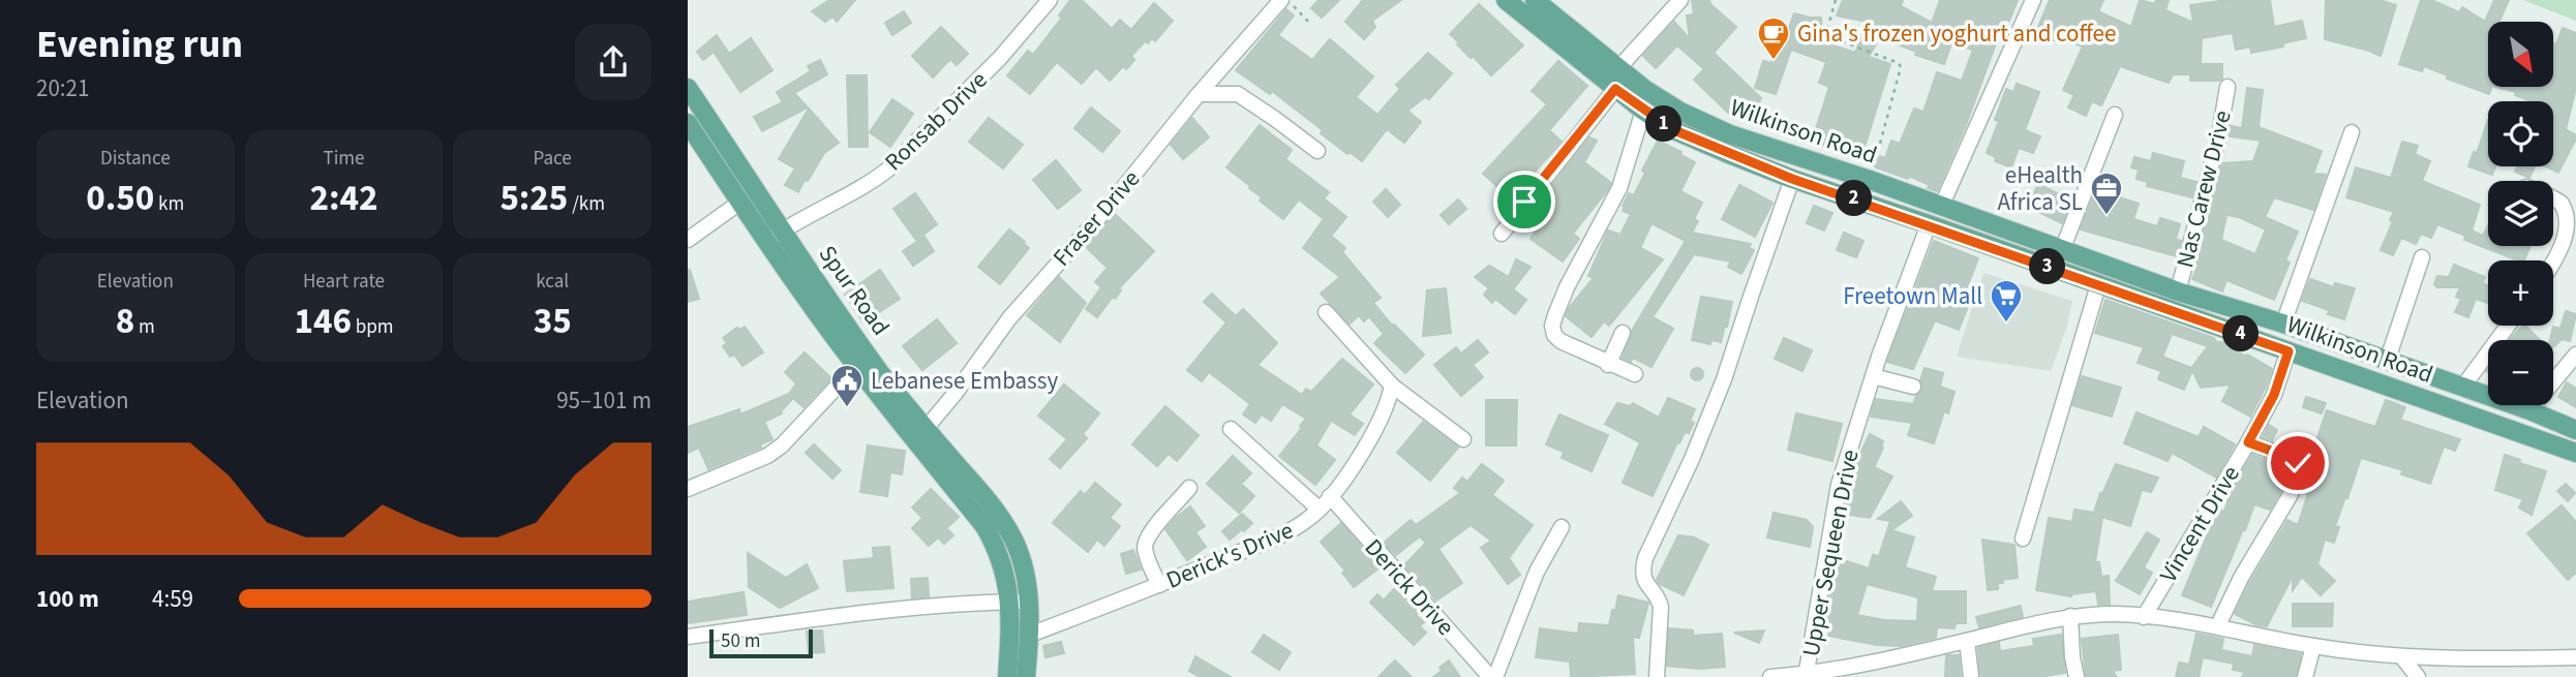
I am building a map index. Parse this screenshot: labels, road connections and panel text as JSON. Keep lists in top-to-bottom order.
{
  "streets": {
    "main road": ["Wilkinson Road", "Spur Road"],
    "street": [
      "Ronsab Drive",
      "Nas Carew Drive",
      "Fraser Drive",
      "Vincent Drive",
      "Upper Sequeen Drive",
      "Derick's Drive",
      "Derick Drive"
    ]
  },
  "crossings": [
    ["Ronsab Drive", "Spur Road"],
    ["Wilkinson Road", "Nas Carew Drive"],
    ["Wilkinson Road", "Vincent Drive"],
    ["Wilkinson Road", "Upper Sequeen Drive"],
    ["Fraser Drive", "Spur Road"],
    ["Spur Road", "Derick's Drive"],
    ["Derick's Drive", "Derick Drive"]
  ],
  "places": {
    "cafe": ["Gina's frozen yoghurt and coffee"],
    "office": ["eHealth Africa SL"],
    "supermarket": ["Freetown Mall"],
    "public building": ["Lebanese Embassy"]
  },
  "scale_bar": "50 m",
  "north": "bottom right",
  "page": {
    "heading": ["Evening run", "20:21"],
    "map_buttons": ["+", "−"],
    "pins": [
      "1",
      "2",
      "3",
      "4"
    ],
    "stats": [
      ["Distance", "0.50 km"],
      ["Time", "2:42"],
      ["Pace", "5:25 /km"],
      ["Elevation", "8 m"],
      ["Heart rate", "146 bpm"],
      ["kcal", "35"]
    ],
    "chart": ["Elevation", "95–101 m"],
    "list": [
      {
        "name": "100 m",
        "note": "4:59"
      }
    ],
    "scale": "50 m"
  }
}
